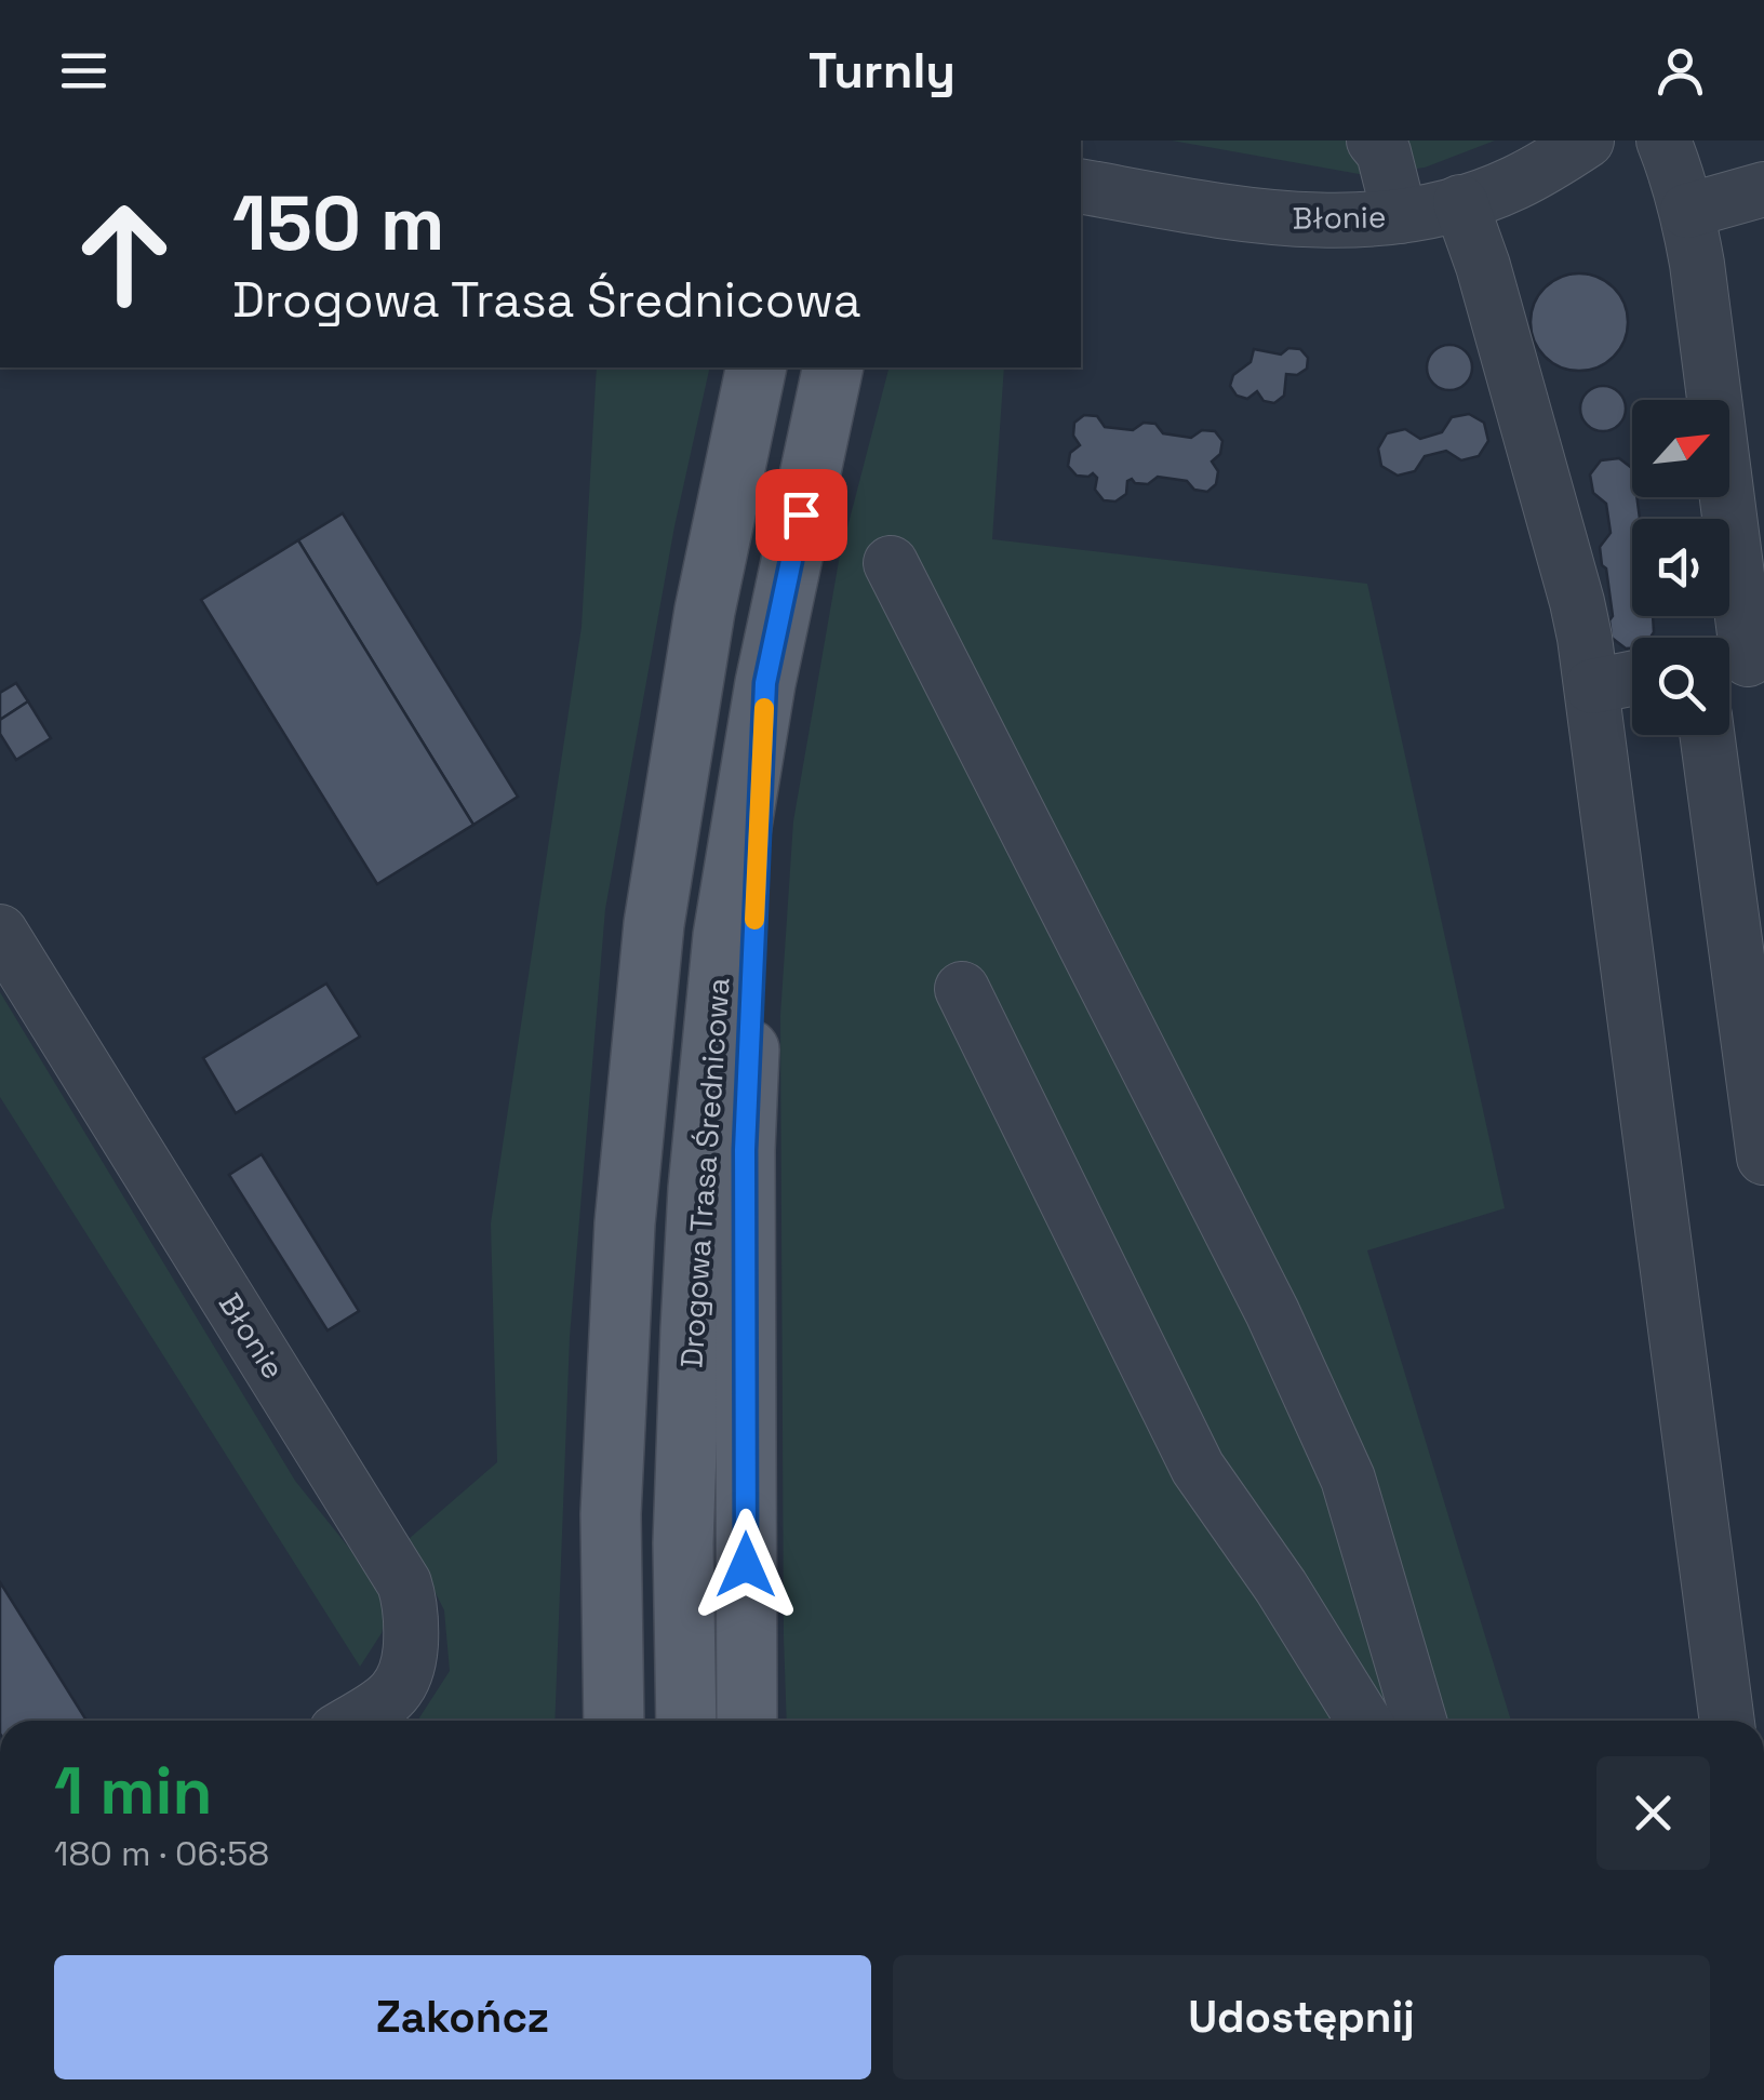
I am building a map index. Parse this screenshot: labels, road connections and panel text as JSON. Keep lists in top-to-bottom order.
{
  "streets": {
    "main road": ["Drogowa Trasa Średnicowa"],
    "street": ["Błonie"]
  },
  "north": "top right",
  "page": {
    "header": "Turnly",
    "turn": ["150 m", "Drogowa Trasa Średnicowa"],
    "heading": ["1 min", "180 m · 06:58"],
    "buttons": ["Zakończ", "Udostępnij"]
  }
}
